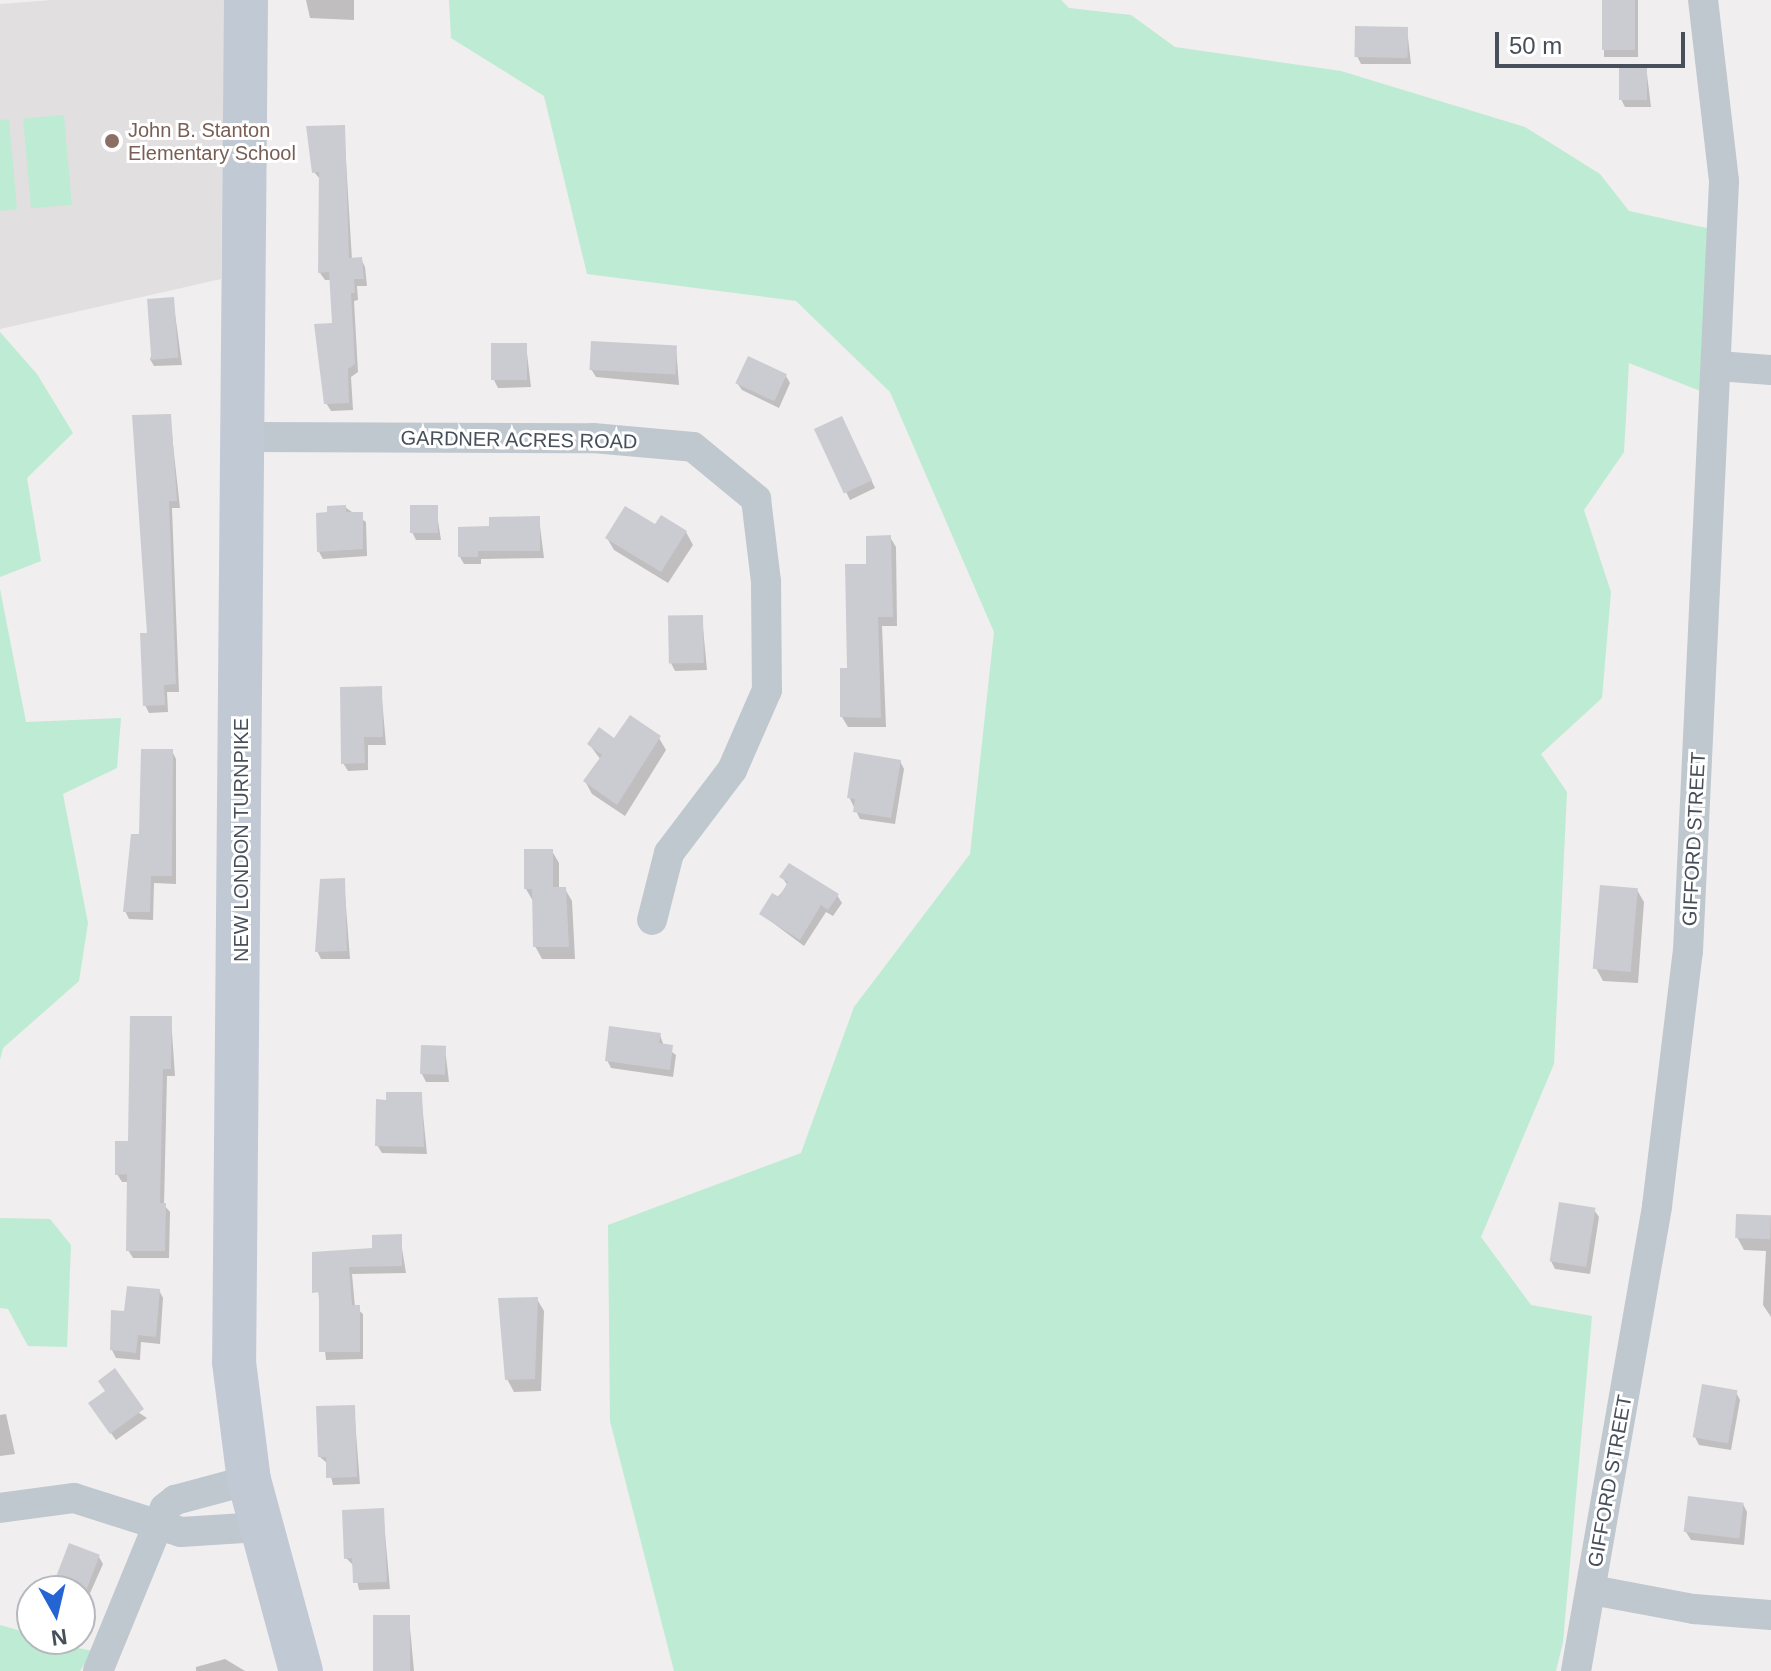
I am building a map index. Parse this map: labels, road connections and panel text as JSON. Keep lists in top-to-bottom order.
{
  "streets": {
    "main road": ["NEW LONDON TURNPIKE"],
    "street": ["GARDNER ACRES ROAD", "GIFFORD STREET"]
  },
  "crossings": [
    ["GARDNER ACRES ROAD", "NEW LONDON TURNPIKE"]
  ],
  "places": ["John B. Stanton Elementary School"],
  "scale_bar": "50 m",
  "north": "bottom"
}
